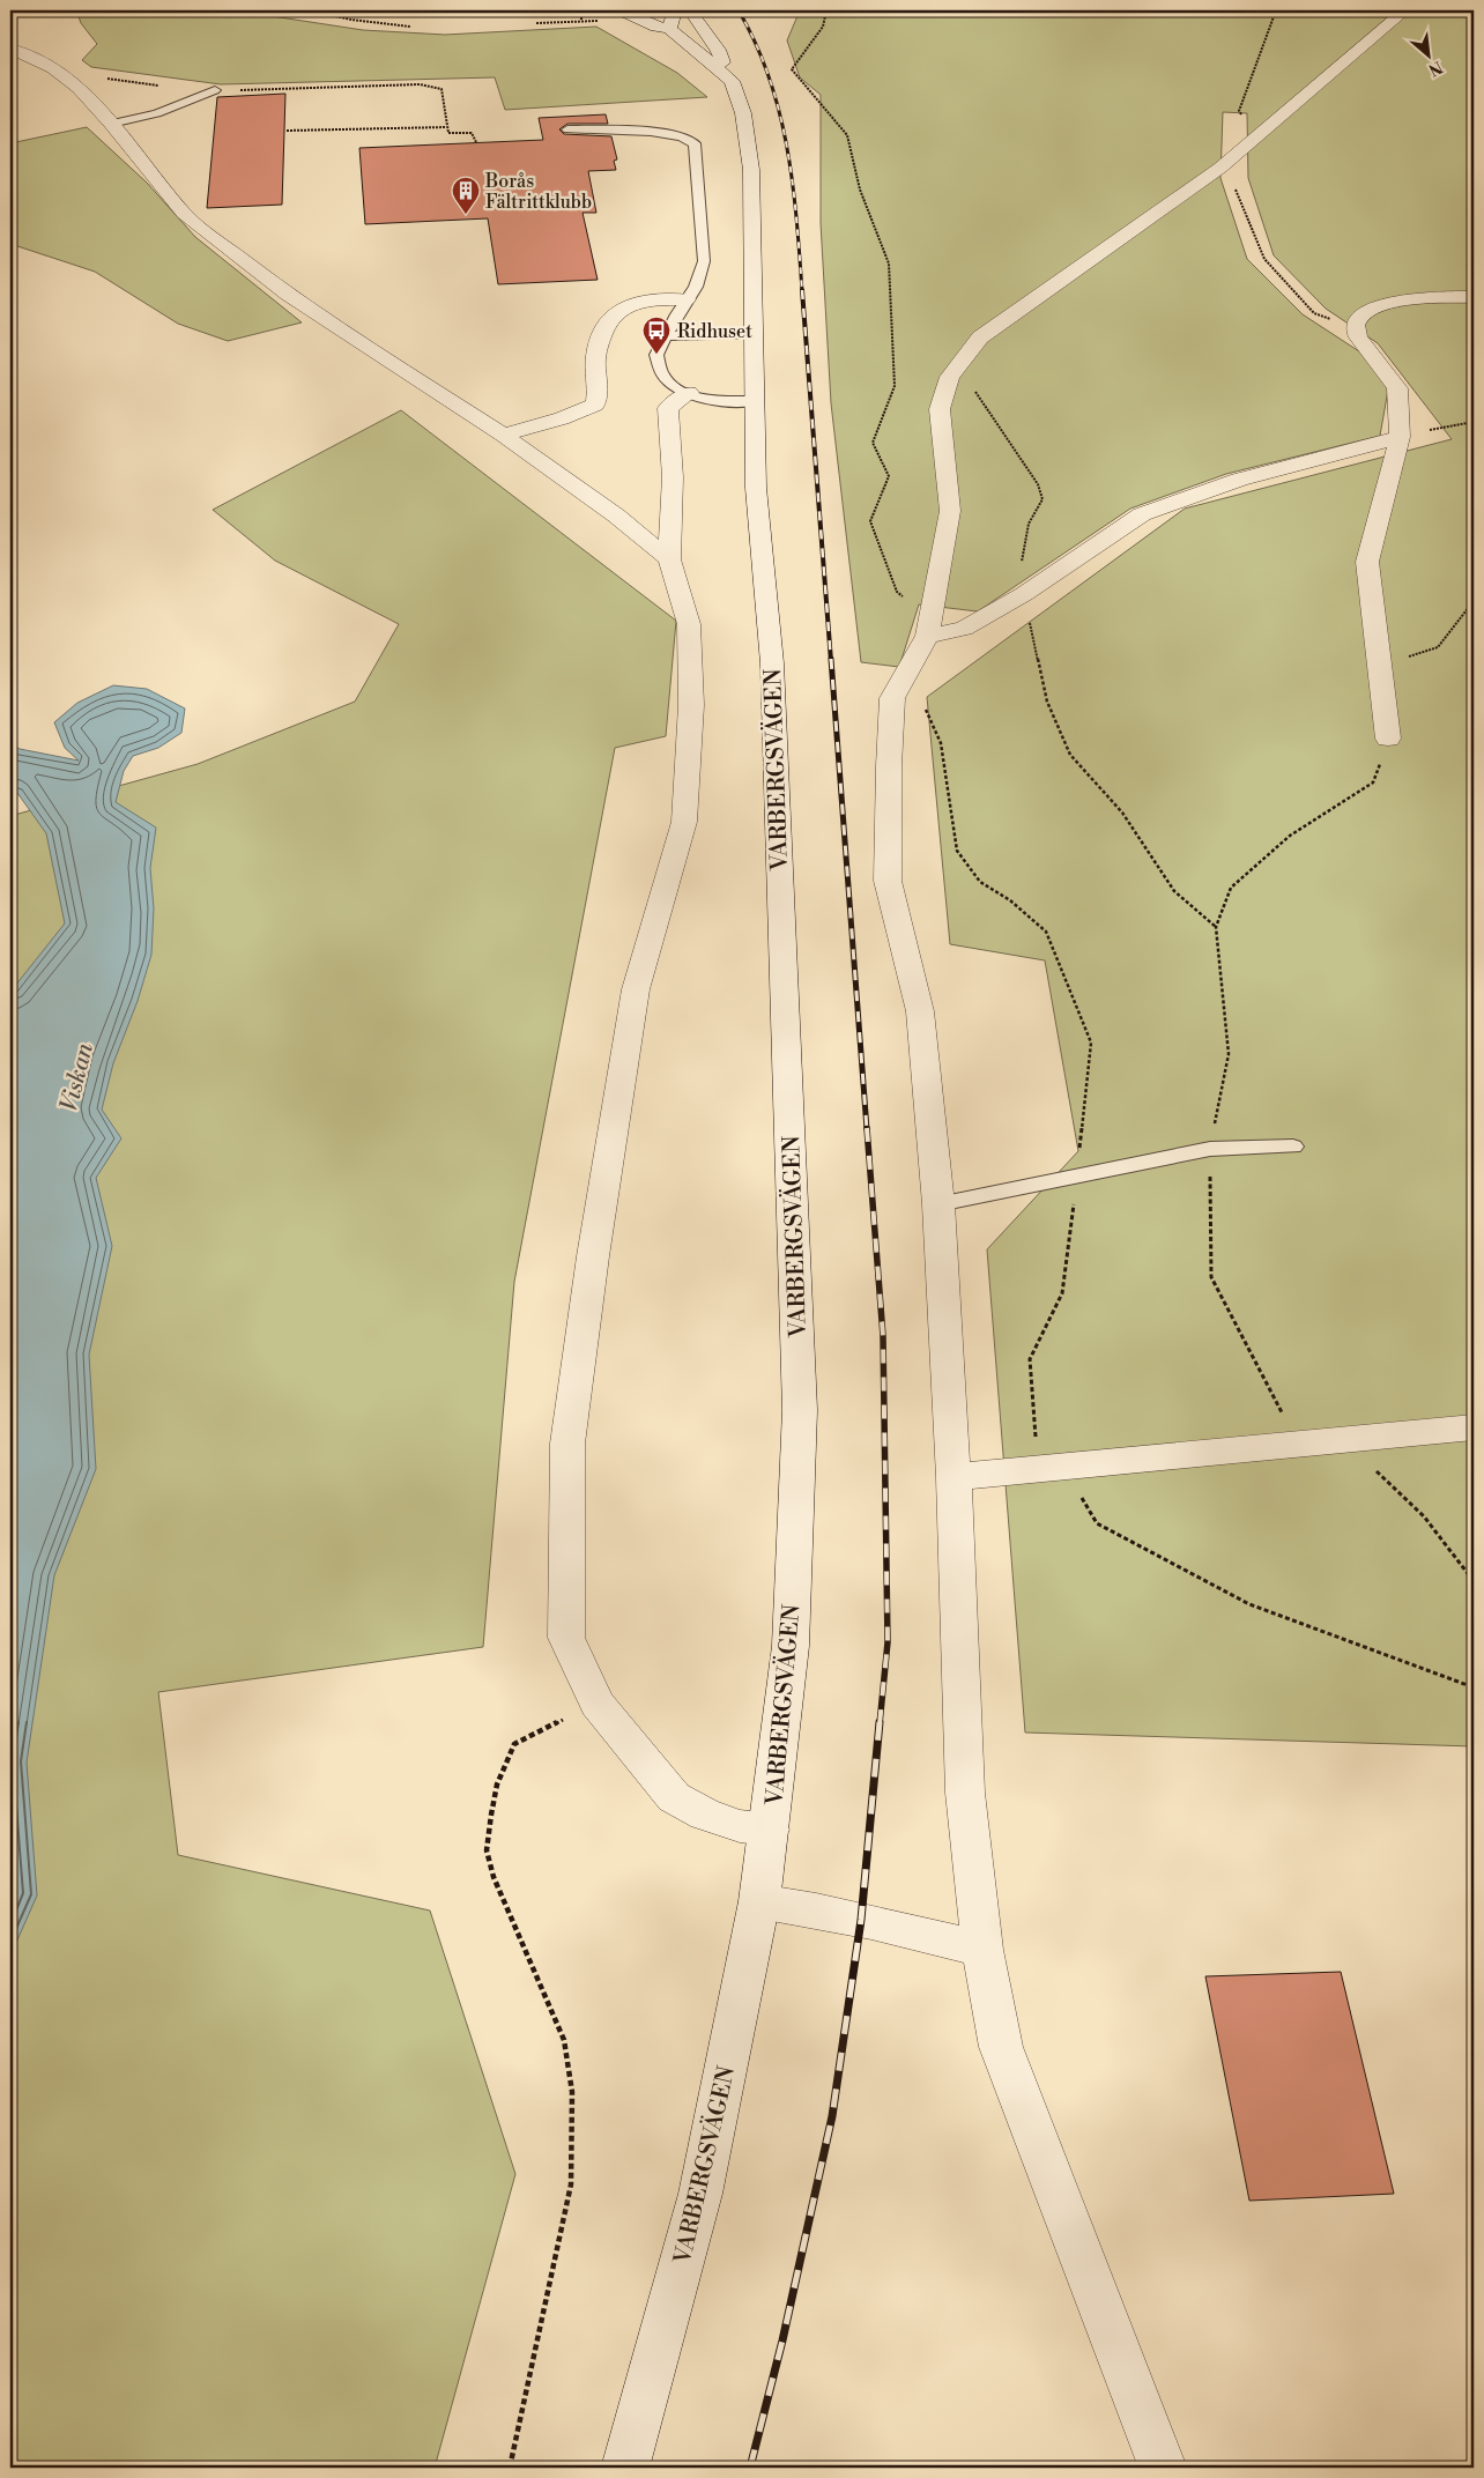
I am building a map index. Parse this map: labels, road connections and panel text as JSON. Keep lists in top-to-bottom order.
{
  "streets": {
    "street": ["VARBERGSVÄGEN"]
  },
  "water": ["Viskan"],
  "places": {
    "building": ["Borås Fältrittklubb"],
    "bus stop": ["Ridhuset"]
  },
  "north": "bottom right"
}
